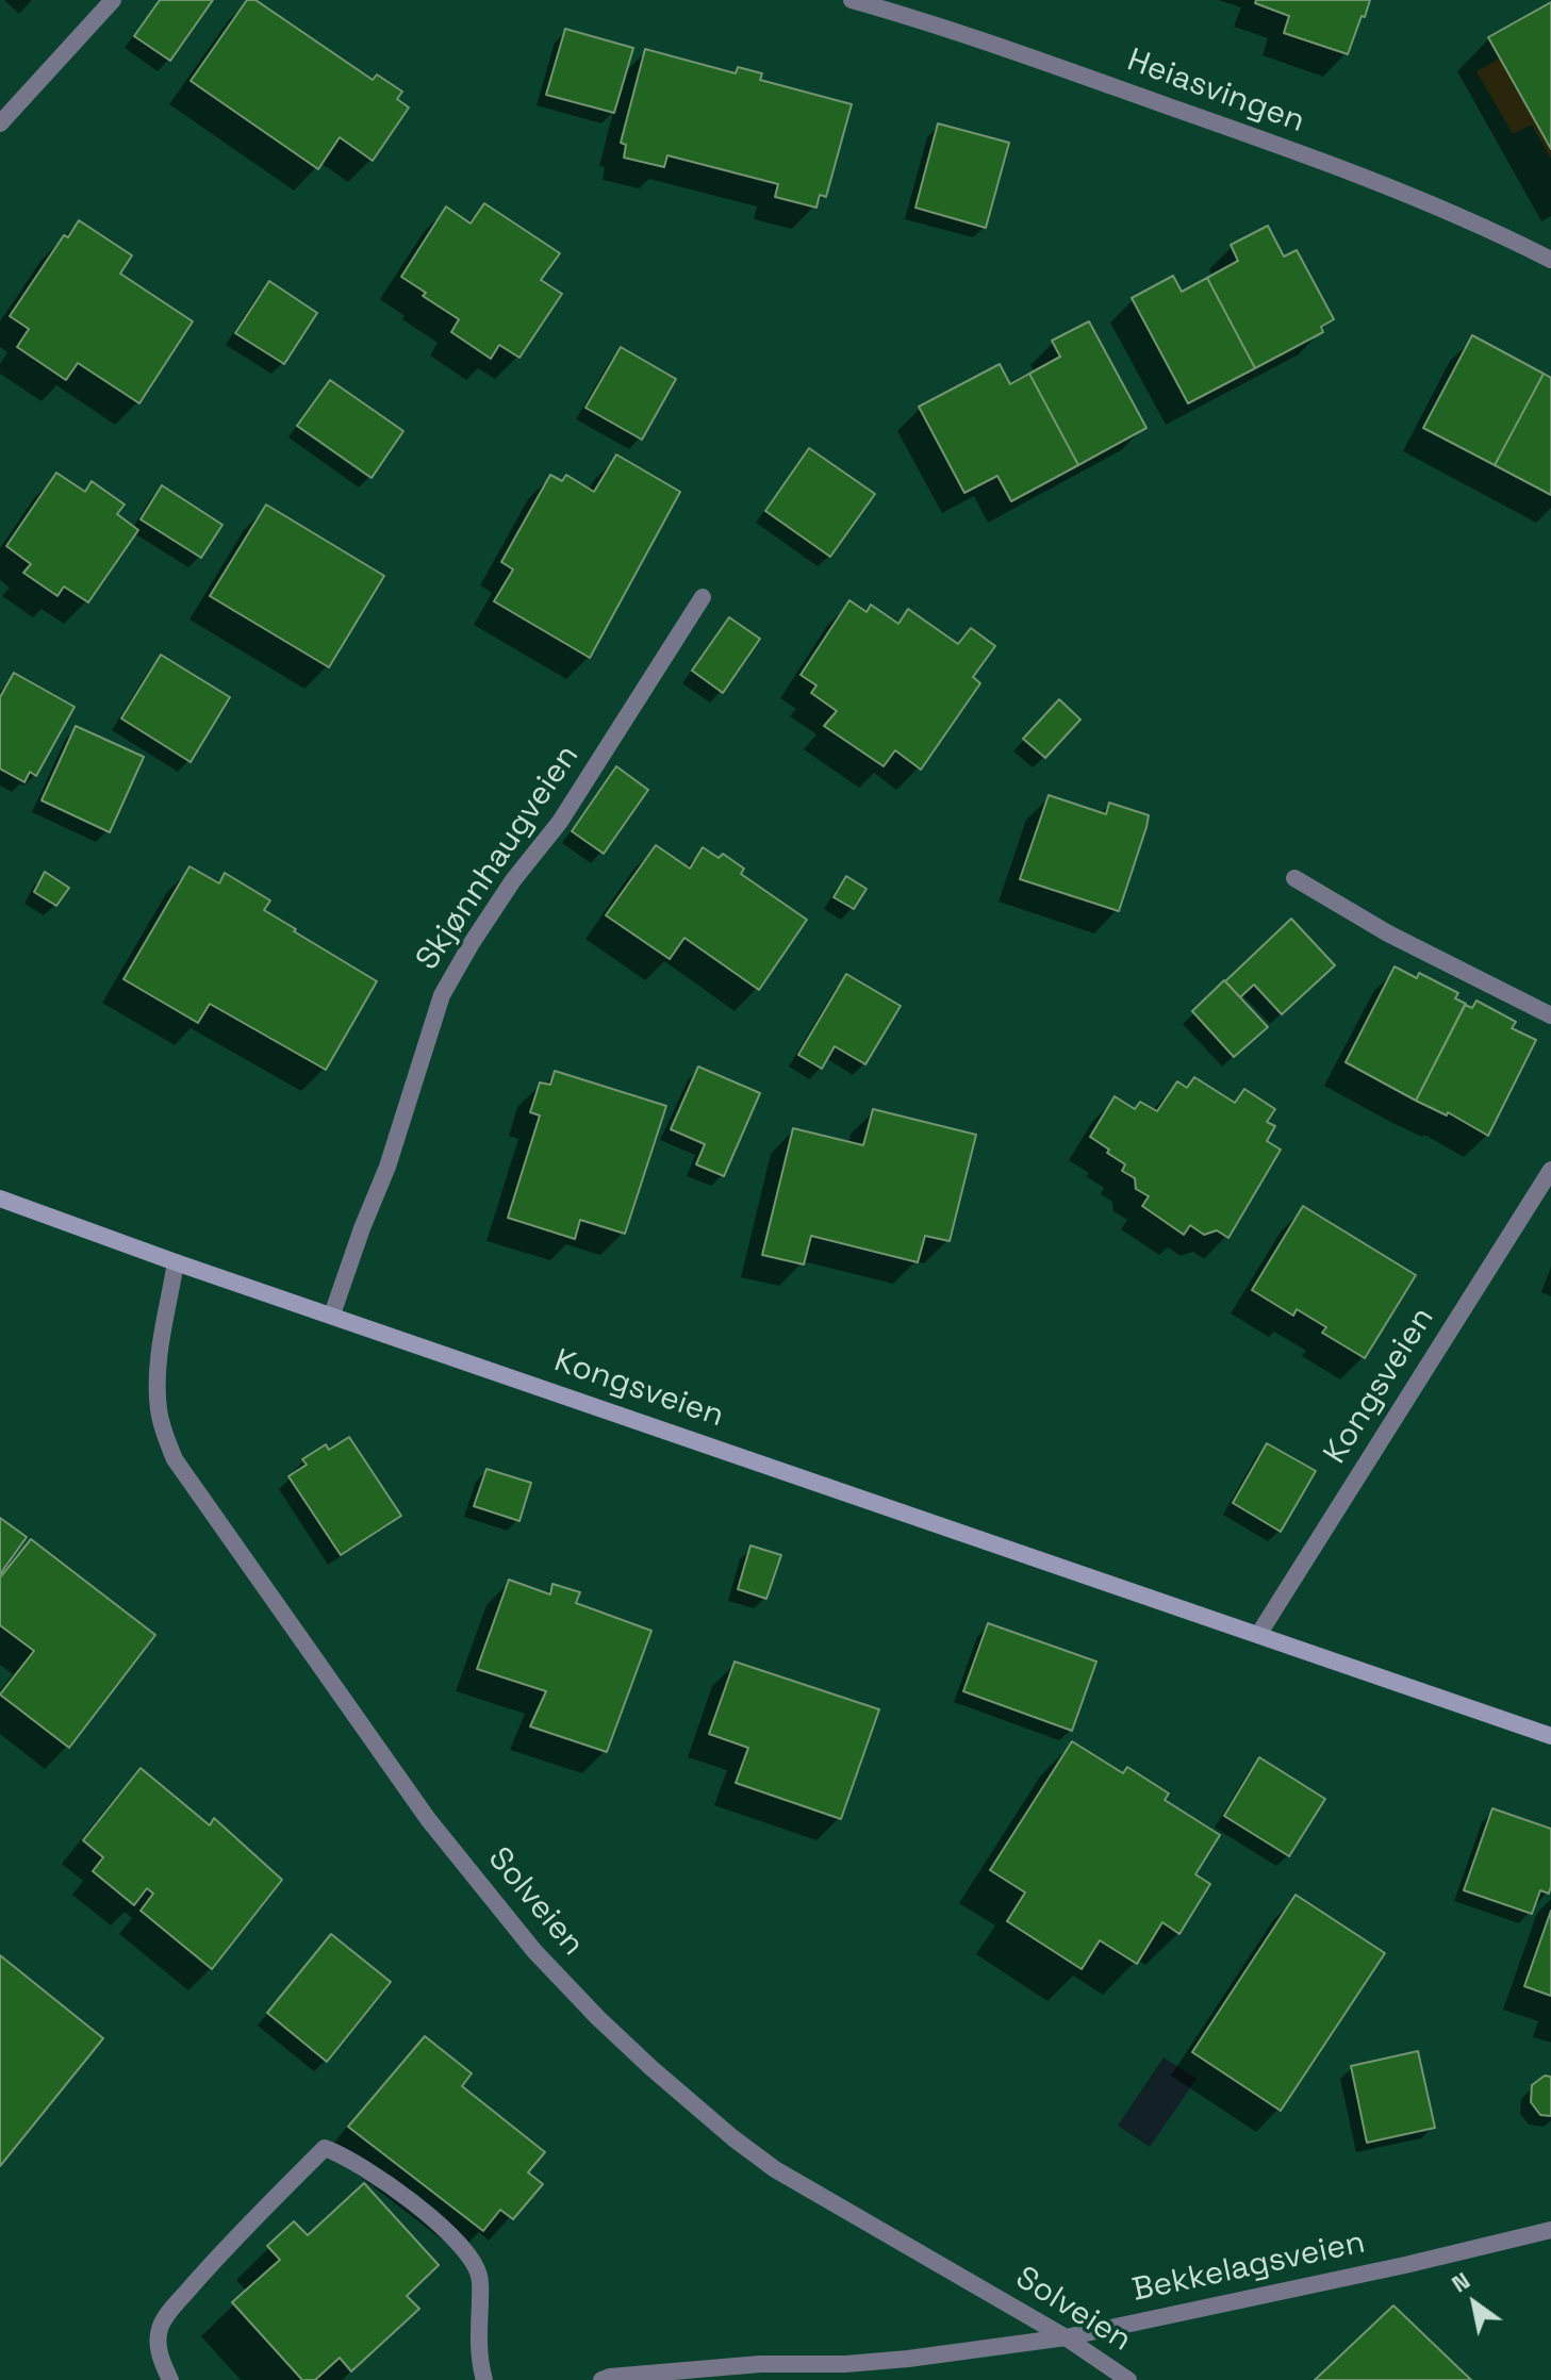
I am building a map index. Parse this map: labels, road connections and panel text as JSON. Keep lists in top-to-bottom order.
{
  "streets": {
    "main road": ["Kongsveien"],
    "street": [
      "Heiasvingen",
      "Skjønnhaugveien",
      "Solveien",
      "Bekkelagsveien"
    ]
  },
  "crossings": [
    ["Skjønnhaugveien", "Kongsveien"],
    ["Kongsveien", "Solveien"],
    ["Solveien", "Bekkelagsveien"]
  ],
  "north": "top left"
}
